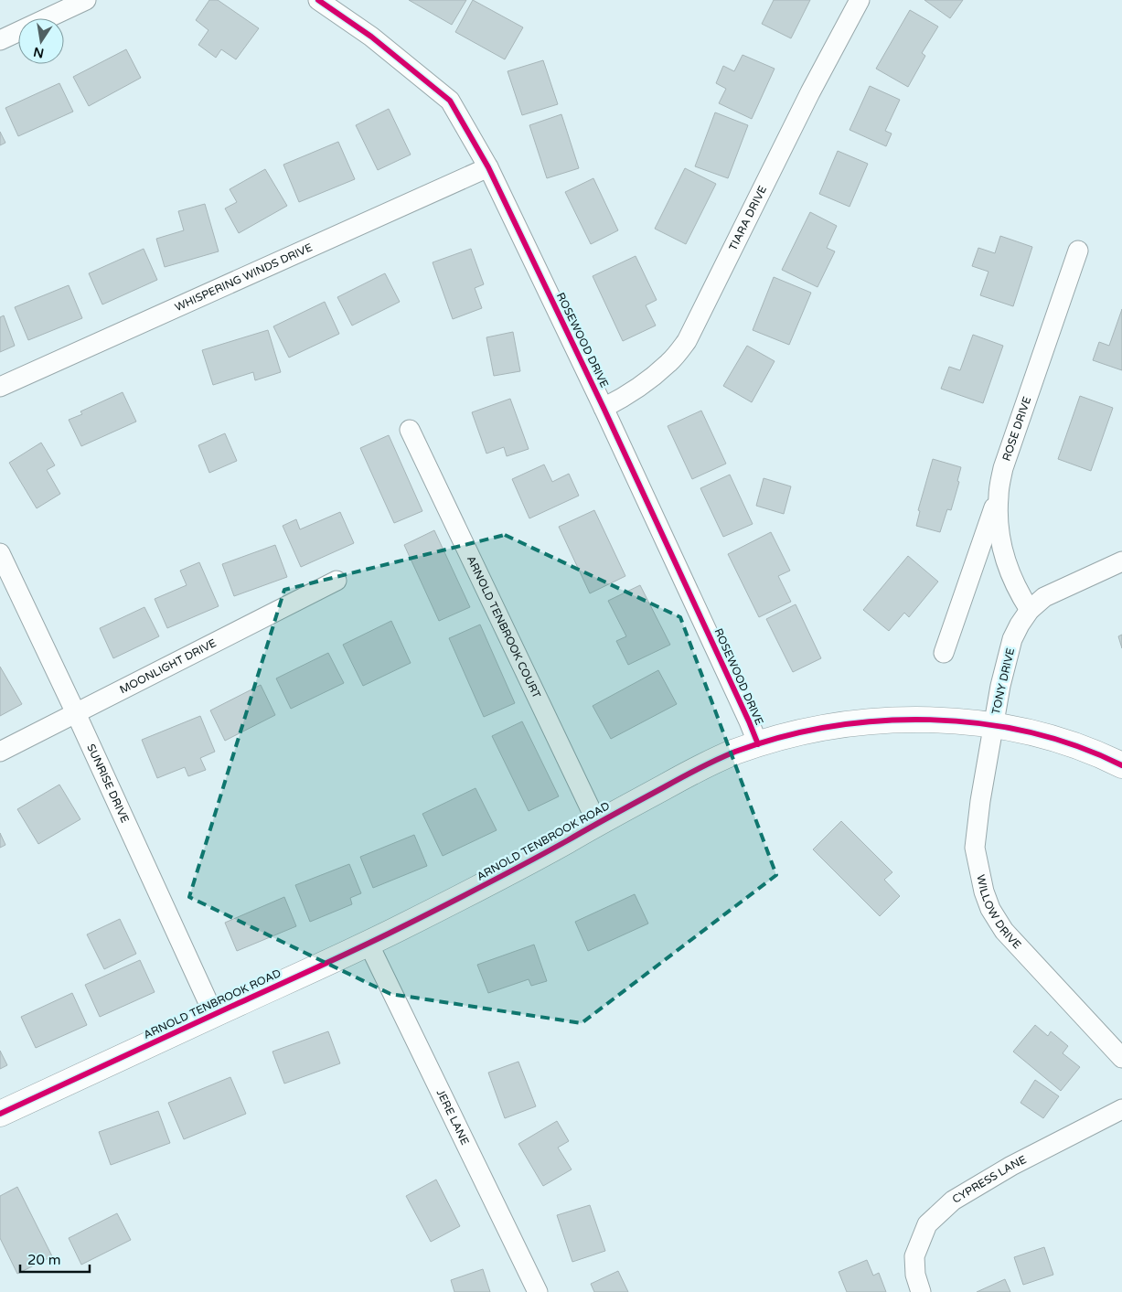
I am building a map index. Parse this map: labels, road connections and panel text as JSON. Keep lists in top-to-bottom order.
{
  "streets": {
    "street": [
      "TIARA DRIVE",
      "WHISPERING WINDS DRIVE",
      "ROSEWOOD DRIVE",
      "ROSE DRIVE",
      "ARNOLD TENBROOK COURT",
      "MOONLIGHT DRIVE",
      "TONY DRIVE",
      "SUNRISE DRIVE",
      "ARNOLD TENBROOK ROAD",
      "WILLOW DRIVE",
      "JERE LANE",
      "CYPRESS LANE"
    ]
  },
  "crossings": [
    ["TIARA DRIVE", "ROSEWOOD DRIVE"],
    ["WHISPERING WINDS DRIVE", "ROSEWOOD DRIVE"],
    ["ROSEWOOD DRIVE", "ARNOLD TENBROOK ROAD"],
    ["ROSE DRIVE", "TONY DRIVE"],
    ["ARNOLD TENBROOK COURT", "ARNOLD TENBROOK ROAD"],
    ["MOONLIGHT DRIVE", "SUNRISE DRIVE"],
    ["TONY DRIVE", "ARNOLD TENBROOK ROAD"],
    ["TONY DRIVE", "WILLOW DRIVE"],
    ["SUNRISE DRIVE", "ARNOLD TENBROOK ROAD"],
    ["ARNOLD TENBROOK ROAD", "WILLOW DRIVE"],
    ["ARNOLD TENBROOK ROAD", "JERE LANE"]
  ],
  "scale_bar": "20 m",
  "north": "bottom"
}
